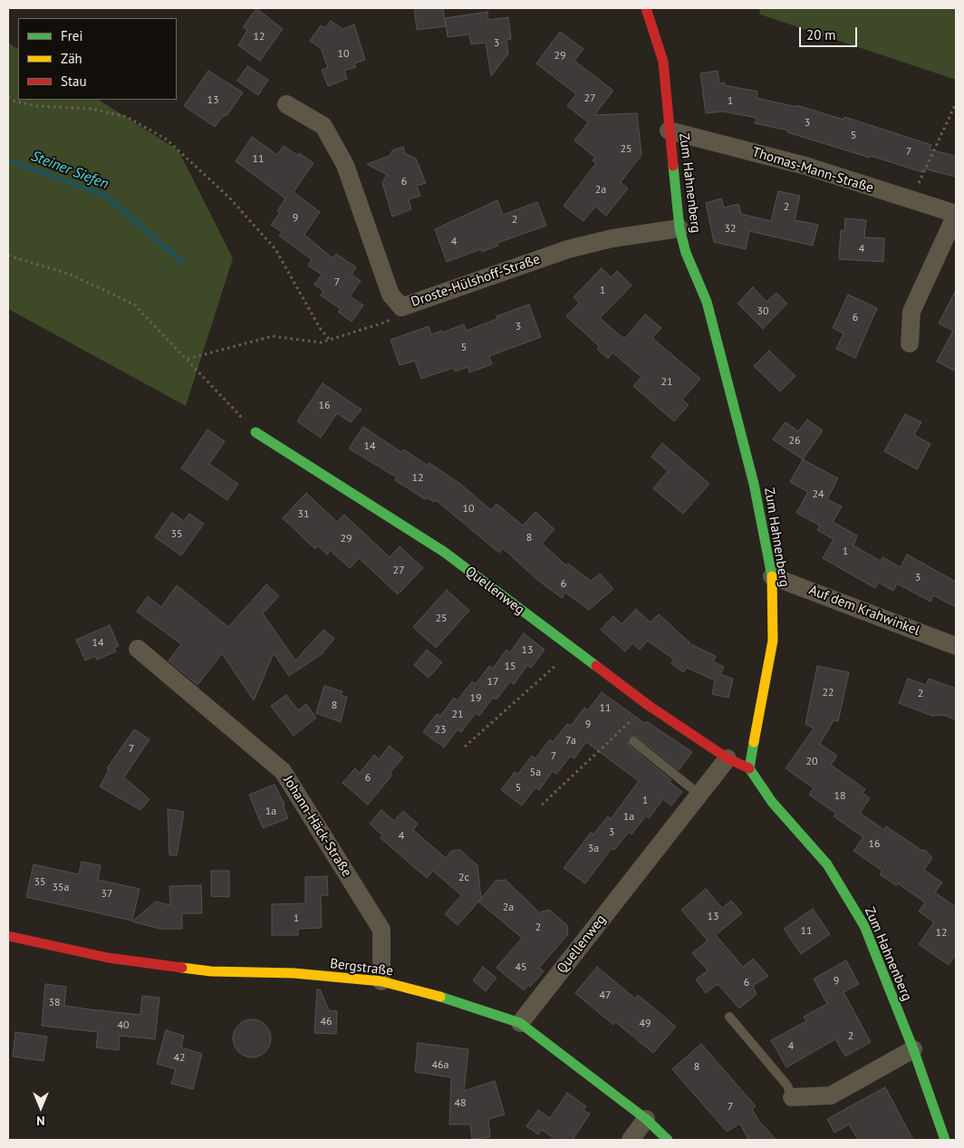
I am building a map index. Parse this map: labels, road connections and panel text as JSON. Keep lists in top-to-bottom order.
{
  "streets": {
    "street": [
      "Thomas-Mann-Straße",
      "Zum Hahnenberg",
      "Droste-Hülshoff-Straße",
      "Quellenweg",
      "Auf dem Krahwinkel",
      "Johann-Häck-Straße",
      "Bergstraße"
    ]
  },
  "crossings": [
    ["Thomas-Mann-Straße", "Zum Hahnenberg"],
    ["Zum Hahnenberg", "Droste-Hülshoff-Straße"],
    ["Zum Hahnenberg", "Quellenweg"],
    ["Zum Hahnenberg", "Auf dem Krahwinkel"],
    ["Quellenweg", "Bergstraße"],
    ["Johann-Häck-Straße", "Bergstraße"]
  ],
  "water": ["Steiner Siefen"],
  "house_numbers": [
    "12",
    "3",
    "10",
    "29",
    "27",
    "13",
    "1",
    "3",
    "5",
    "25",
    "7",
    "11",
    "6",
    "2a",
    "2",
    "9",
    "2",
    "32",
    "4",
    "4",
    "7",
    "1",
    "30",
    "6",
    "3",
    "5",
    "21",
    "16",
    "26",
    "14",
    "12",
    "24",
    "10",
    "31",
    "35",
    "8",
    "29",
    "1",
    "27",
    "3",
    "6",
    "25",
    "14",
    "13",
    "15",
    "17",
    "22",
    "2",
    "19",
    "8",
    "11",
    "21",
    "9",
    "23",
    "7a",
    "7",
    "7",
    "20",
    "5a",
    "6",
    "5",
    "18",
    "1",
    "1a",
    "1a",
    "3",
    "4",
    "16",
    "3a",
    "2c",
    "35",
    "35a",
    "37",
    "2a",
    "13",
    "1",
    "2",
    "11",
    "12",
    "45",
    "9",
    "6",
    "47",
    "38",
    "46",
    "49",
    "40",
    "2",
    "4",
    "42",
    "46a",
    "8",
    "48",
    "7"
  ],
  "legend": ["Frei", "Zäh", "Stau"],
  "scale_bar": "20 m",
  "north": "bottom"
}
